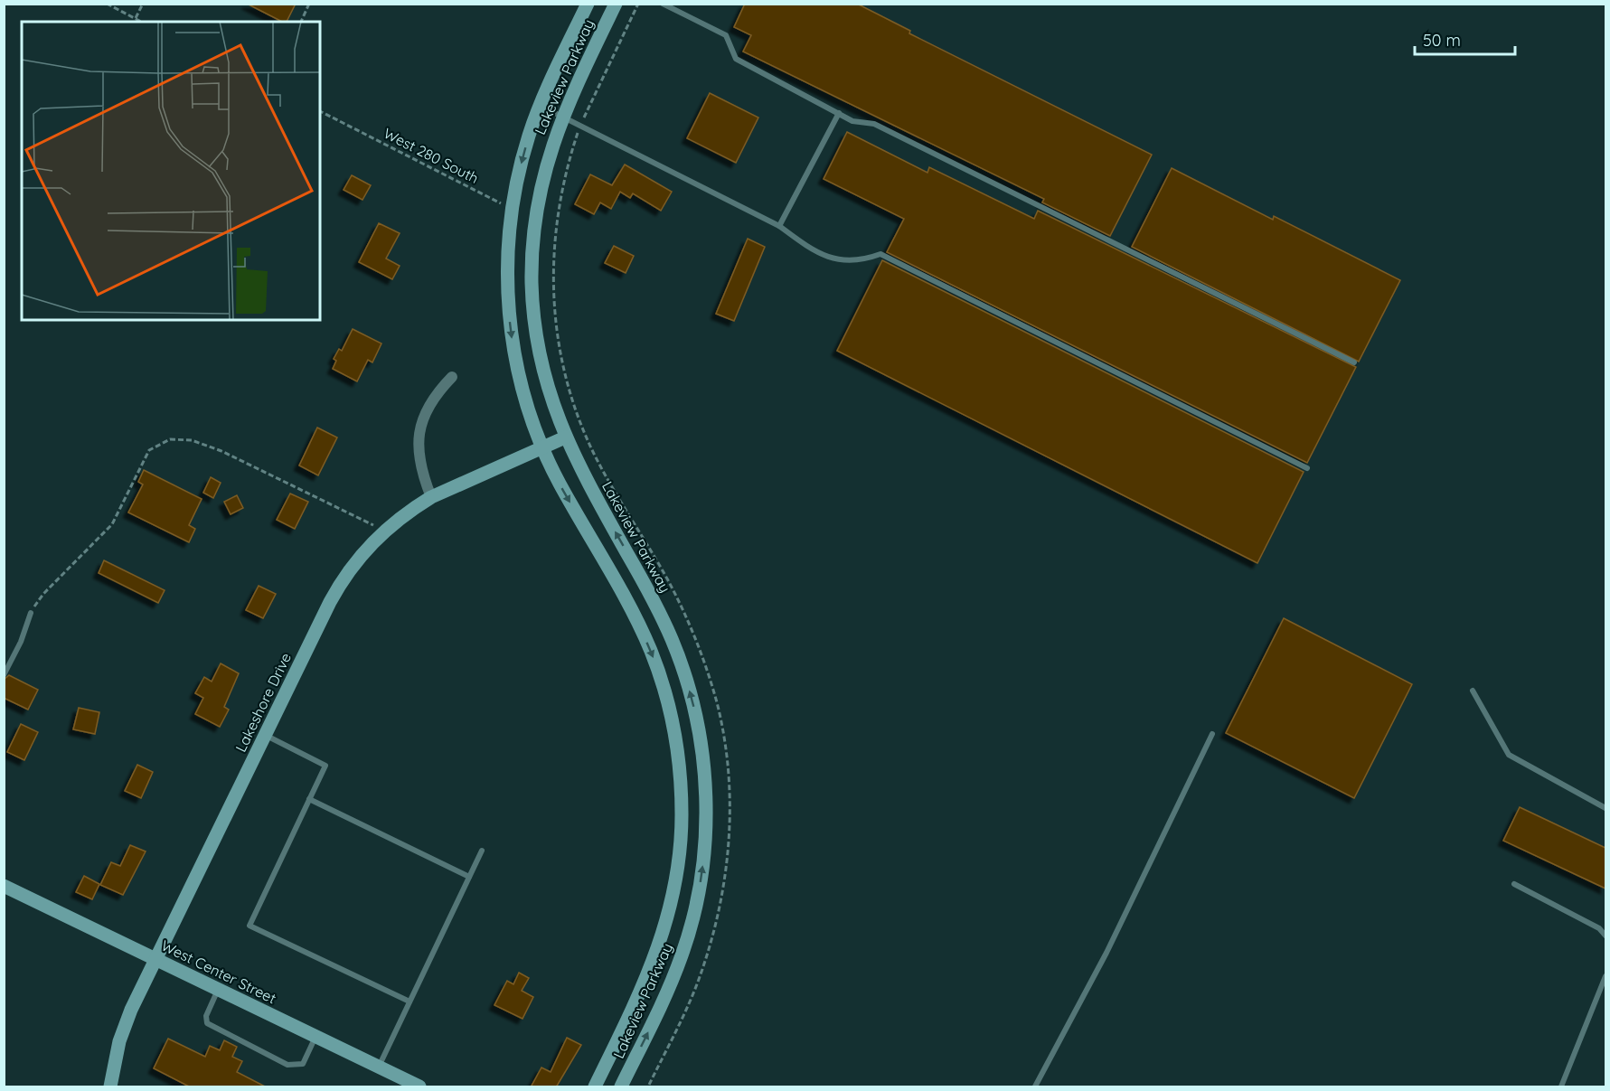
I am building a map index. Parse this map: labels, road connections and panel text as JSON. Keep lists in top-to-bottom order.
{
  "streets": {
    "main road": ["Lakeview Parkway", "Lakeshore Drive", "West Center Street"],
    "path": ["West 280 South"]
  },
  "crossings": [
    ["Lakeview Parkway", "West 280 South"],
    ["Lakeview Parkway", "Lakeshore Drive"],
    ["Lakeshore Drive", "West Center Street"]
  ],
  "scale_bar": "50 m"
}
